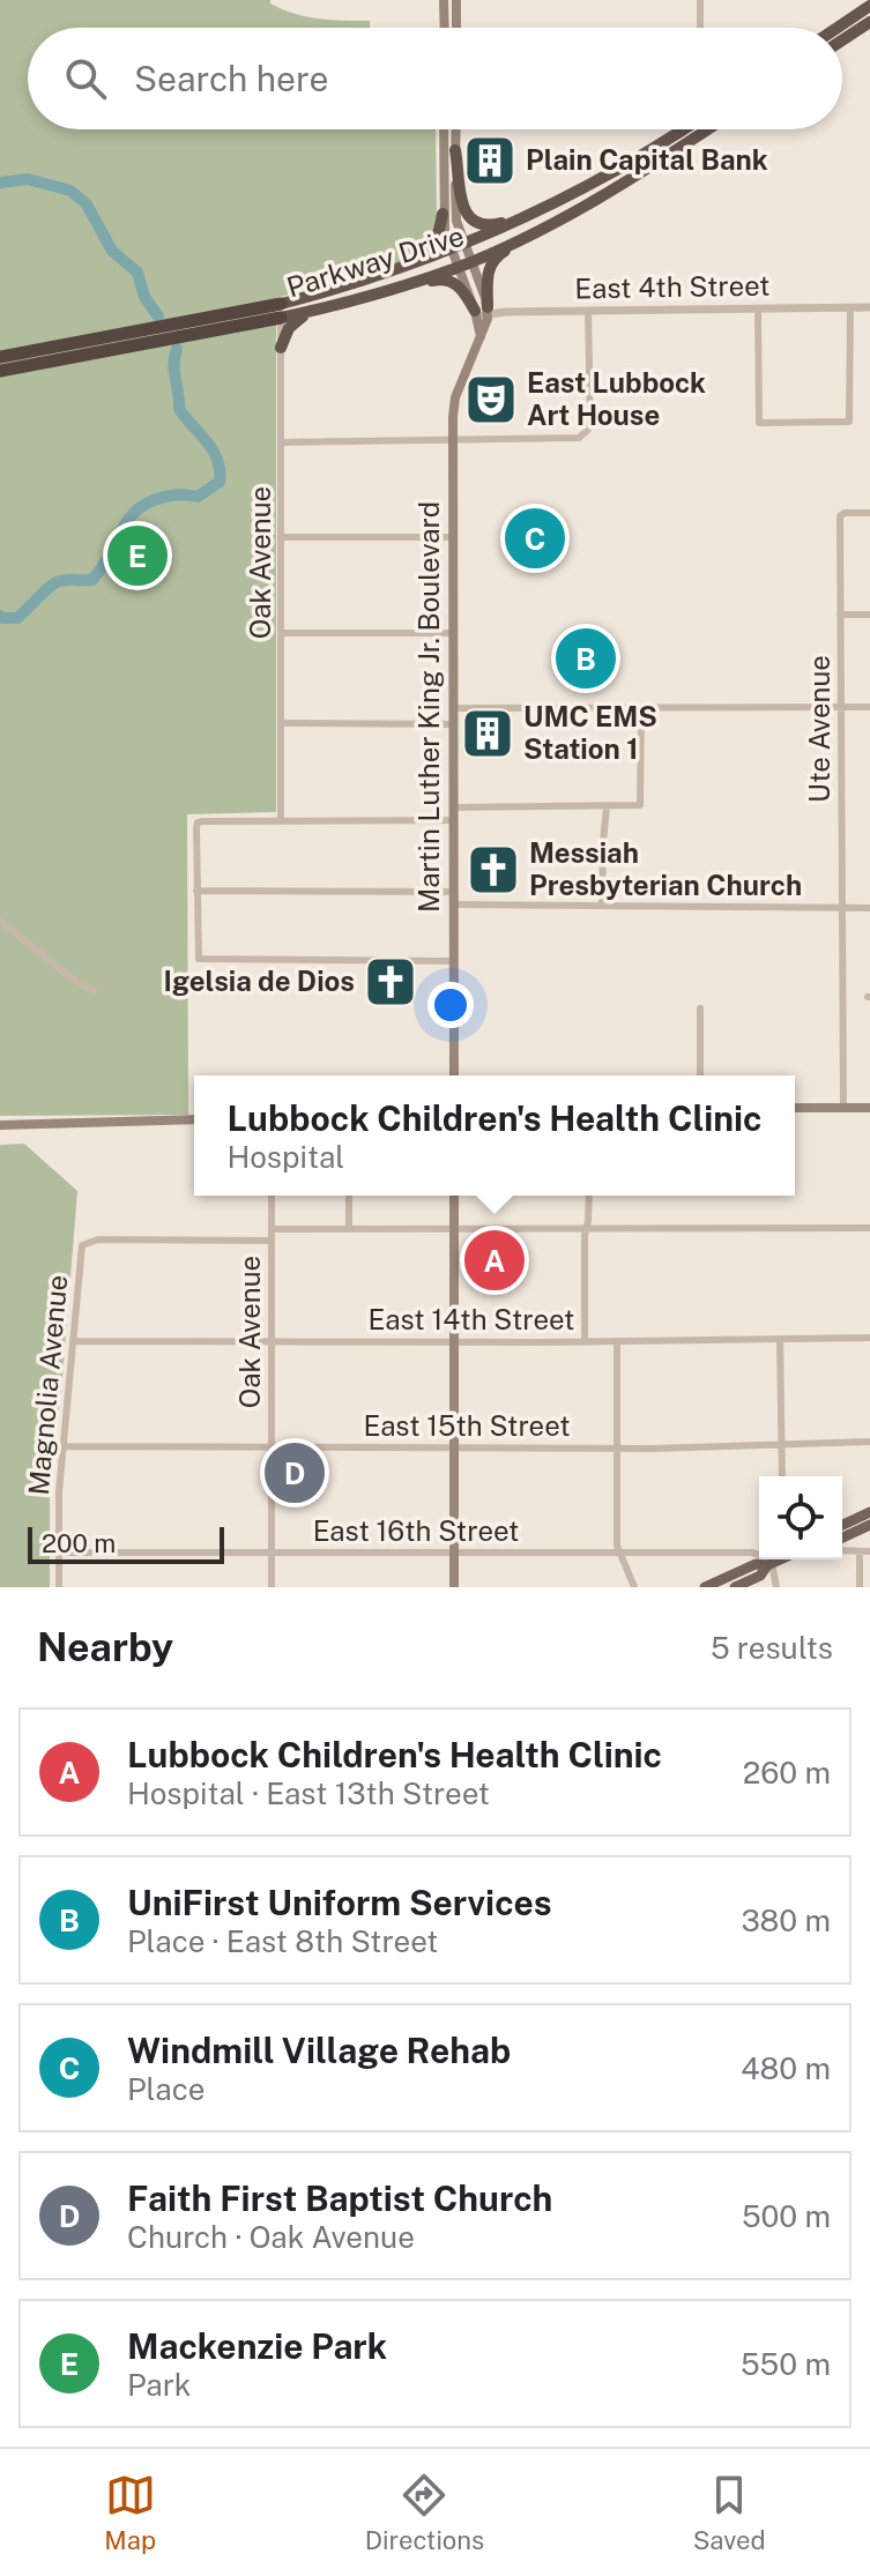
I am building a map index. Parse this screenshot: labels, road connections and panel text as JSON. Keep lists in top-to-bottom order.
{
  "streets": {
    "highway": ["Parkway Drive"],
    "main road": ["Martin Luther King Jr. Boulevard"],
    "street": [
      "East 4th Street",
      "Oak Avenue",
      "Ute Avenue",
      "East 14th Street",
      "Magnolia Avenue",
      "East 15th Street",
      "East 16th Street"
    ]
  },
  "crossings": [
    ["Parkway Drive", "Oak Avenue"],
    ["East 4th Street", "Martin Luther King Jr. Boulevard"],
    ["Oak Avenue", "East 14th Street"],
    ["Oak Avenue", "Magnolia Avenue"],
    ["Oak Avenue", "East 15th Street"],
    ["Oak Avenue", "East 16th Street"],
    ["East 14th Street", "Magnolia Avenue"],
    ["Magnolia Avenue", "East 15th Street"],
    ["Magnolia Avenue", "East 16th Street"]
  ],
  "places": {
    "building": ["Plain Capital Bank", "UMC EMS Station 1"],
    "theatre": ["East Lubbock Art House"],
    "church": ["Messiah Presbyterian Church", "Igelsia de Dios"]
  },
  "scale_bar": "200 m",
  "page": {
    "search": "Search here",
    "pins": [
      "C",
      "E",
      "B",
      "A",
      "D"
    ],
    "popup": ["Lubbock Children's Health Clinic", "Hospital"],
    "scale": "200 m",
    "heading": ["Nearby", "5 results"],
    "list": [
      {
        "mark": "A",
        "name": "Lubbock Children's Health Clinic",
        "note": "Hospital · East 13th Street",
        "value": "260 m"
      },
      {
        "mark": "B",
        "name": "UniFirst Uniform Services",
        "note": "Place · East 8th Street",
        "value": "380 m"
      },
      {
        "mark": "C",
        "name": "Windmill Village Rehab",
        "note": "Place",
        "value": "480 m"
      },
      {
        "mark": "D",
        "name": "Faith First Baptist Church",
        "note": "Church · Oak Avenue",
        "value": "500 m"
      },
      {
        "mark": "E",
        "name": "Mackenzie Park",
        "note": "Park",
        "value": "550 m"
      }
    ],
    "nav": ["Map", "Directions", "Saved"]
  }
}
